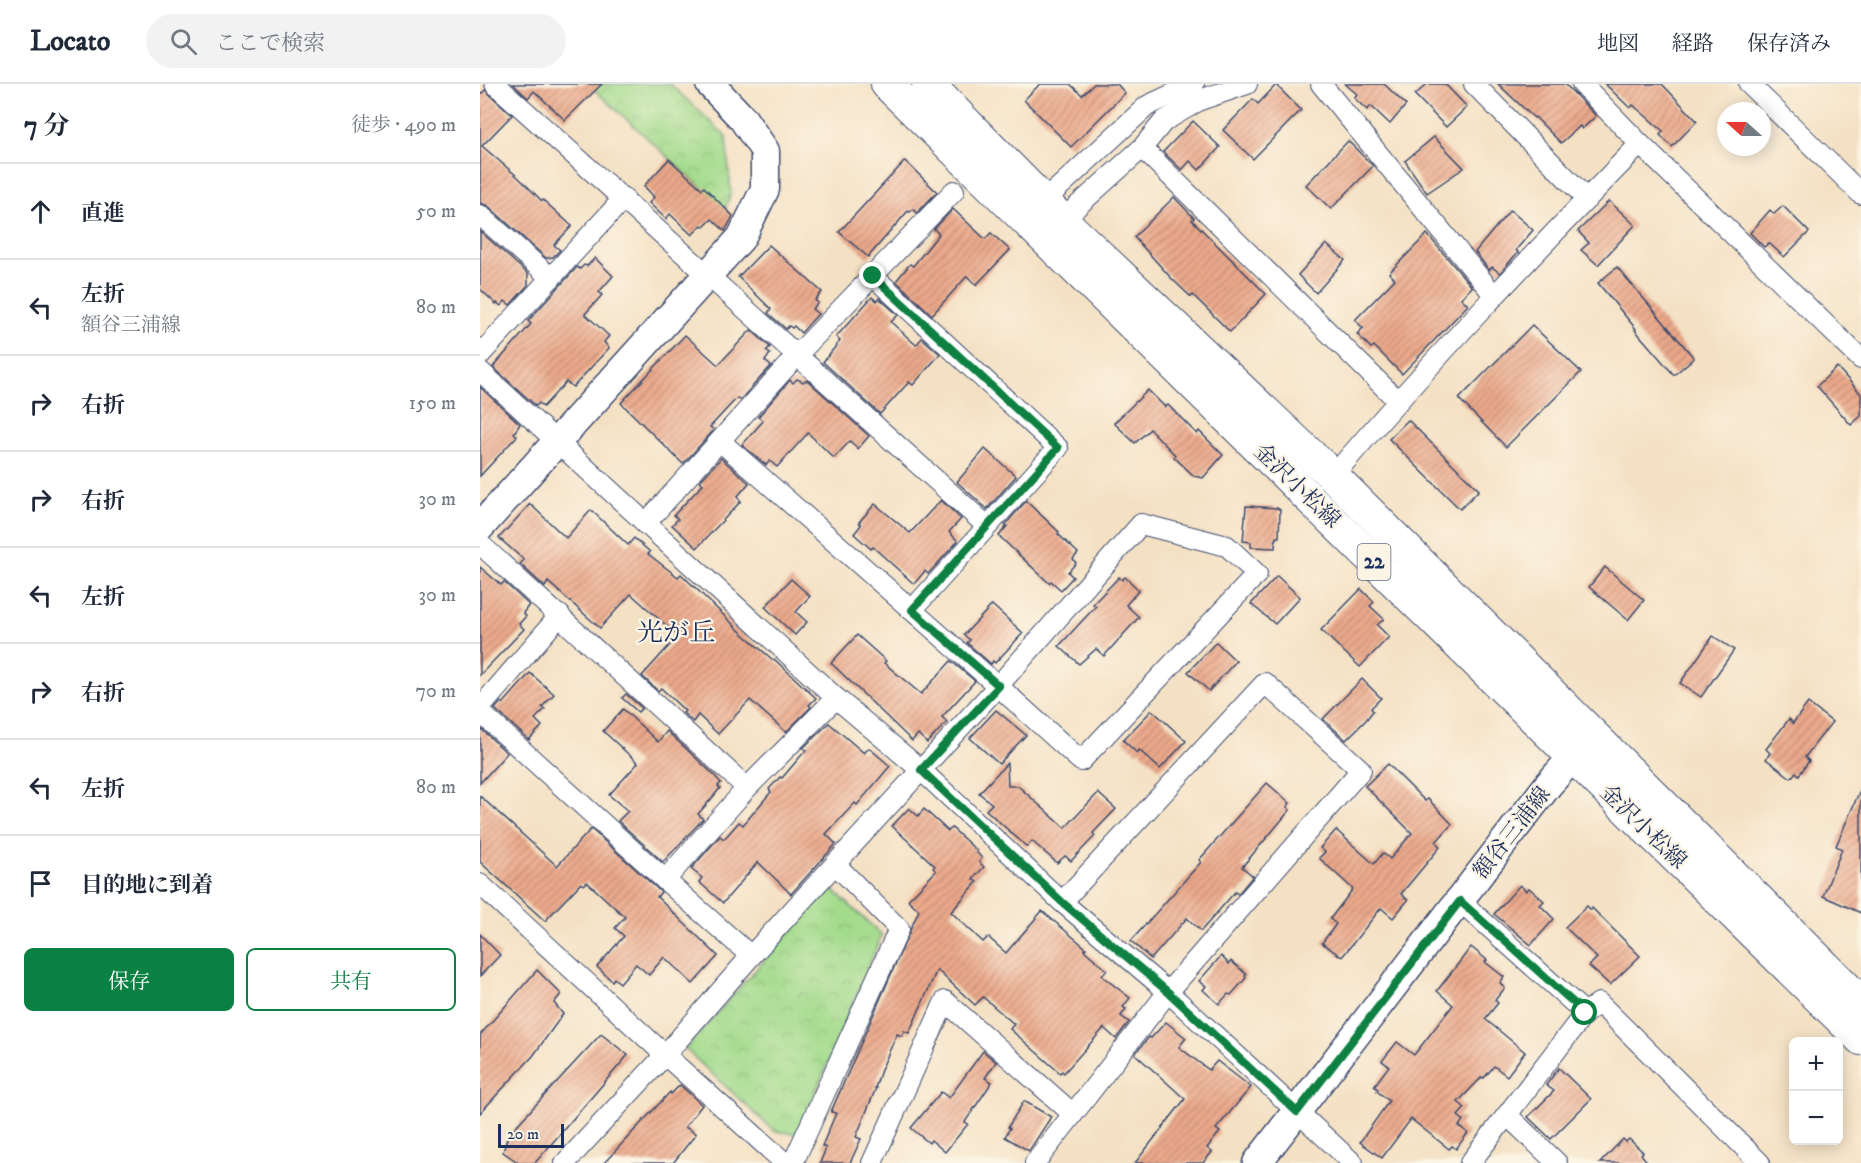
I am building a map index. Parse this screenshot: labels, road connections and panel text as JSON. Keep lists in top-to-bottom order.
{
  "streets": {
    "main road": ["金沢小松線", "22"],
    "street": ["額谷三浦線"]
  },
  "crossings": [
    ["金沢小松線", "額谷三浦線"]
  ],
  "districts": ["光が丘"],
  "scale_bar": "20 m",
  "north": "left",
  "page": {
    "header": "Locato",
    "search": "ここで検索",
    "nav": ["地図", "経路", "保存済み"],
    "heading": ["7 分", "徒歩 · 490 m"],
    "list": [
      ["直進", "50 m"],
      ["左折", "額谷三浦線", "80 m"],
      ["右折", "150 m"],
      ["右折", "30 m"],
      ["左折", "30 m"],
      ["右折", "70 m"],
      ["左折", "80 m"],
      "目的地に到着"
    ],
    "buttons": ["保存", "共有"],
    "map_buttons": ["+", "−"],
    "scale": "20 m"
  }
}
